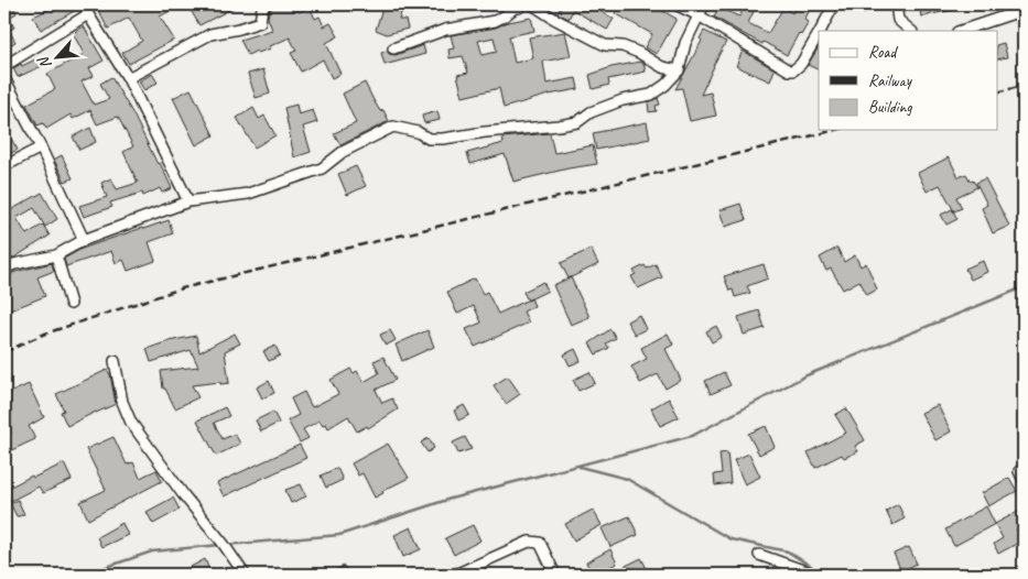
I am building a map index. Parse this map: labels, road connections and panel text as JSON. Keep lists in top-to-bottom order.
{
  "legend": ["Road", "Railway", "Building"],
  "north": "bottom left"
}
